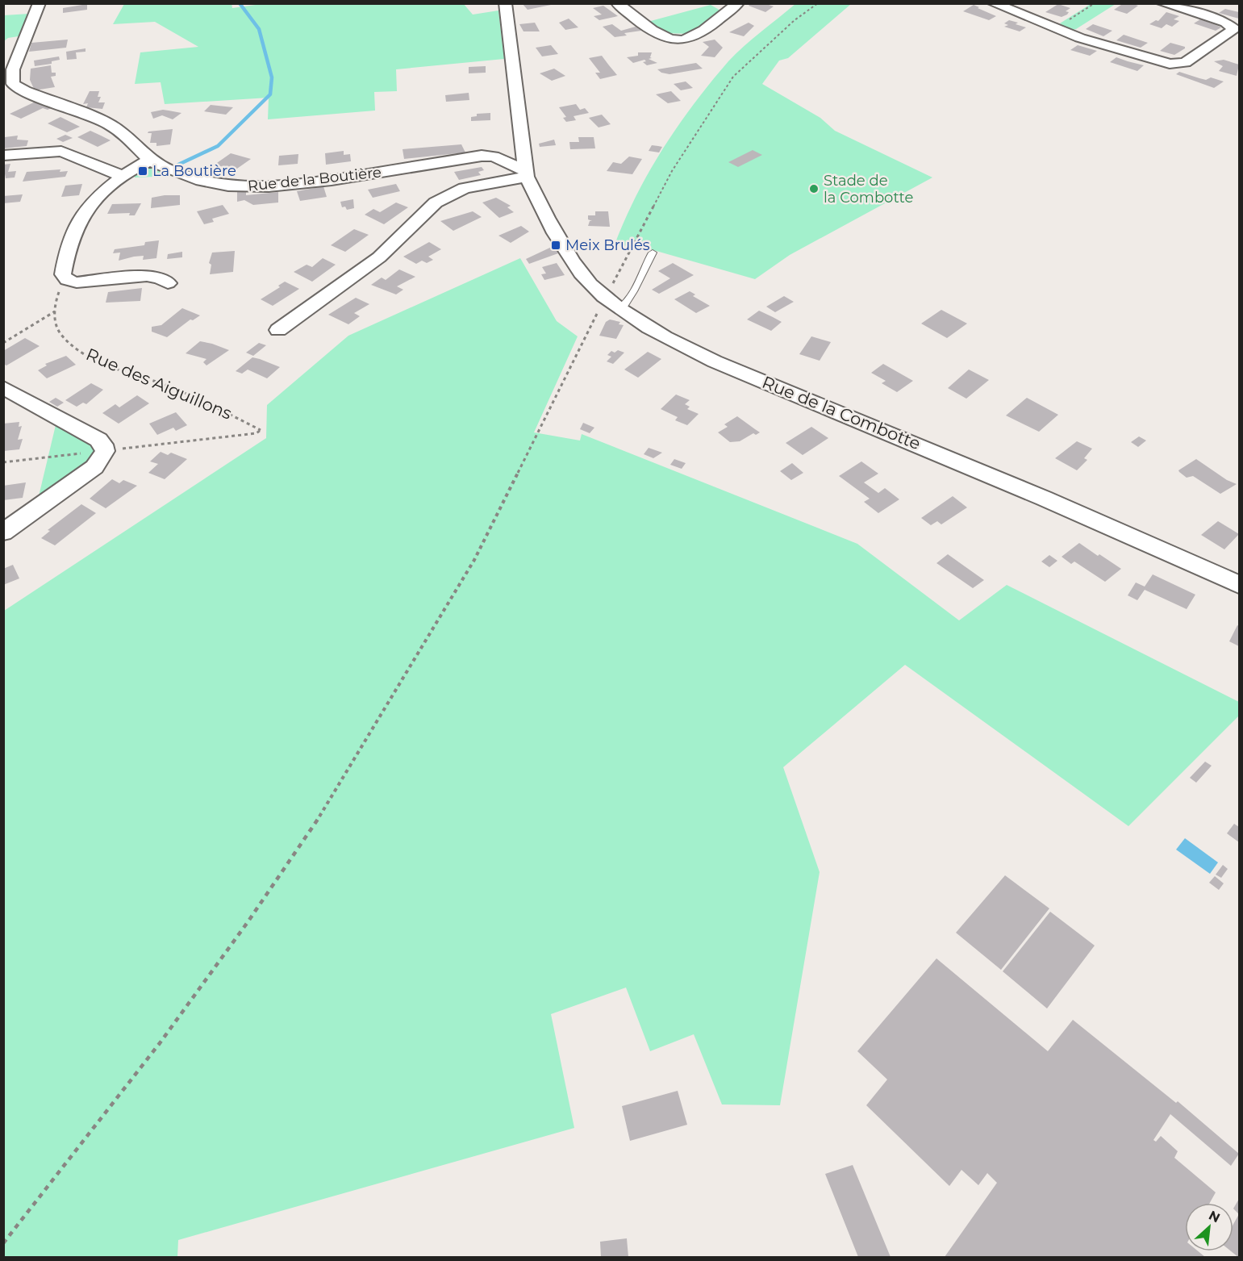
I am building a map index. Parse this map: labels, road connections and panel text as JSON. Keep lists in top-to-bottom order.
{
  "streets": {
    "street": ["Rue de la Boutière", "Rue de la Combotte"],
    "path": ["Rue des Aiguillons"]
  },
  "crossings": [
    ["Rue de la Boutière", "Rue de la Combotte"]
  ],
  "places": {
    "transit": ["La Boutière", "Meix Brulés"],
    "other": ["Stade de la Combotte"]
  },
  "north": "top right"
}
